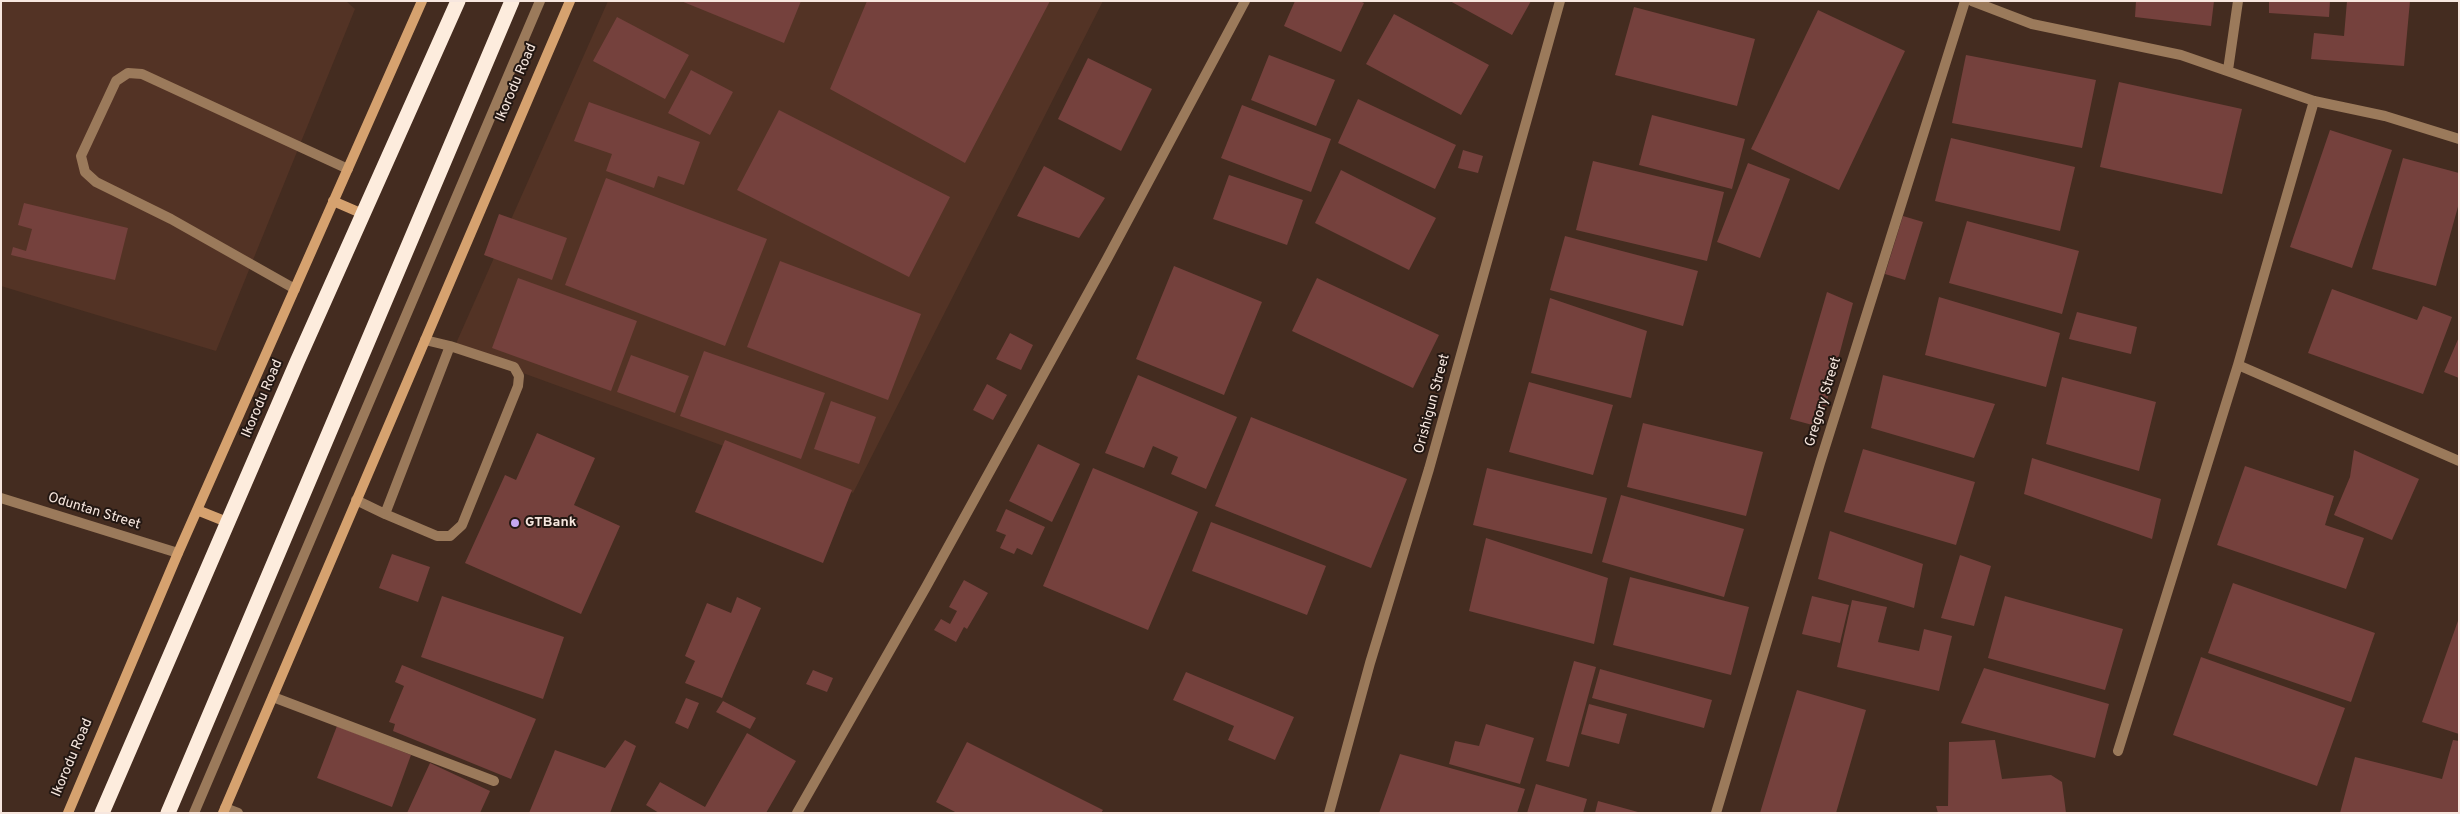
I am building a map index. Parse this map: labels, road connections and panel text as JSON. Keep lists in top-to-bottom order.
{
  "streets": {
    "highway": ["Ikorodu Road"],
    "street": ["Gregory Street", "Orishigun Street", "Oduntan Street"]
  },
  "crossings": [
    ["Ikorodu Road", "Oduntan Street"]
  ],
  "places": ["GTBank"]
}
